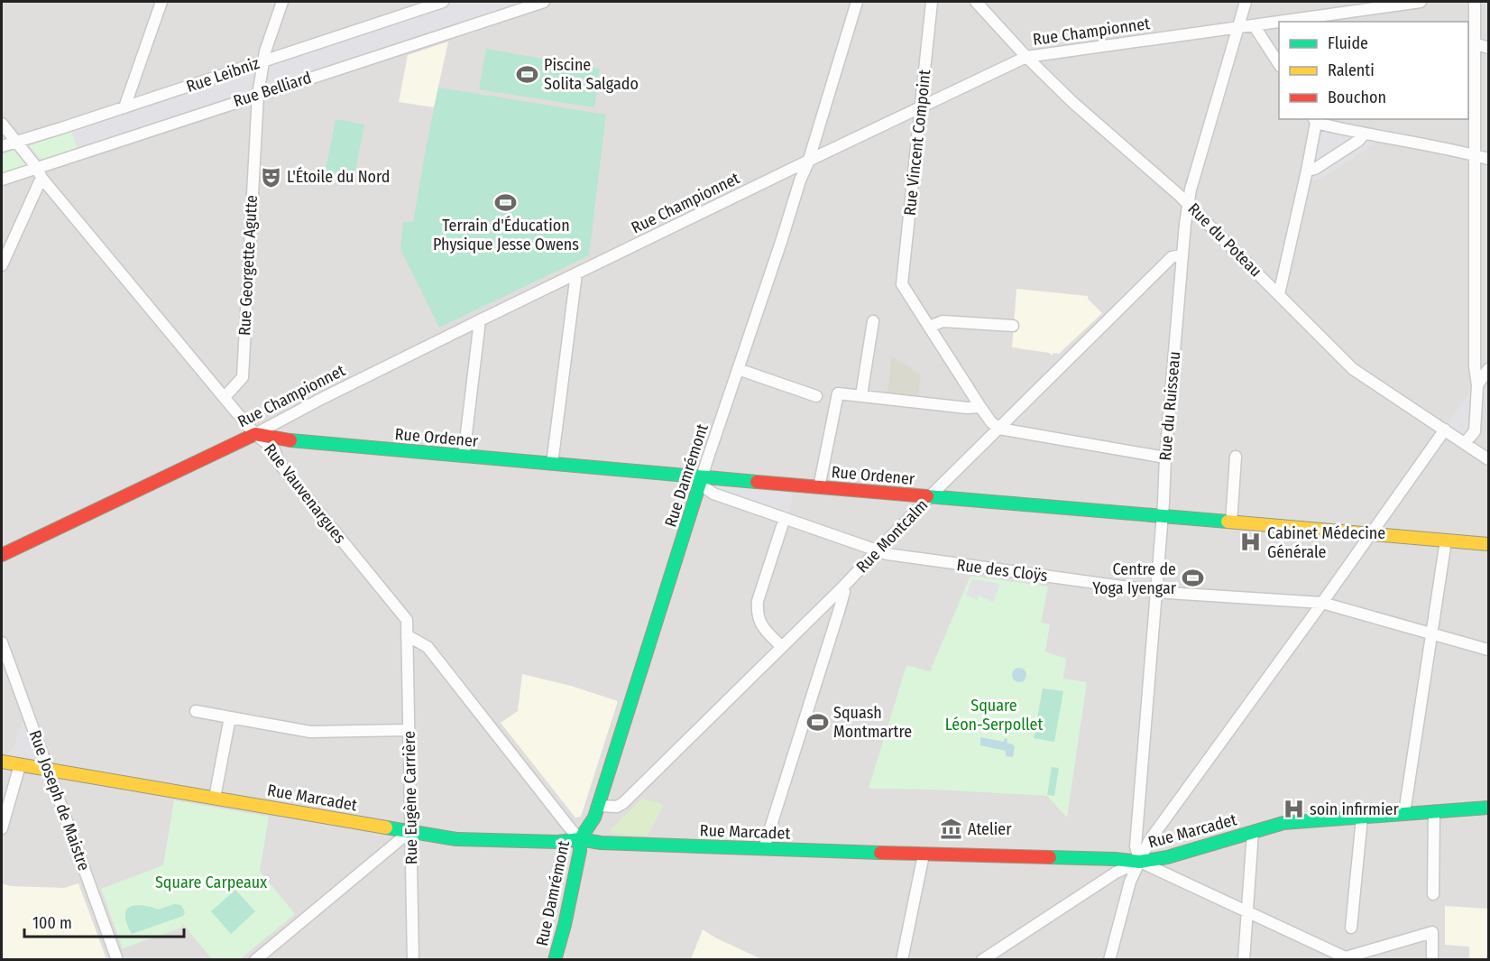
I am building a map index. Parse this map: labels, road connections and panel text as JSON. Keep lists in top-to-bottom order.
{
  "streets": {
    "street": [
      "Rue Championnet",
      "Rue Leibniz",
      "Rue Belliard",
      "Rue Vincent Compoint",
      "Rue du Poteau",
      "Rue Georgette Agutte",
      "Rue du Ruisseau",
      "Rue Ordener",
      "Rue Damrémont",
      "Rue Vauvenargues",
      "Rue Montcalm",
      "Rue des Cloÿs",
      "Rue Marcadet",
      "Rue Eugène Carrière",
      "Rue Joseph de Maistre"
    ]
  },
  "crossings": [
    ["Rue Championnet", "Rue Vincent Compoint"],
    ["Rue Championnet", "Rue du Poteau"],
    ["Rue Championnet", "Rue du Ruisseau"],
    ["Rue Championnet", "Rue Ordener"],
    ["Rue Championnet", "Rue Damrémont"],
    ["Rue Championnet", "Rue Vauvenargues"],
    ["Rue Leibniz", "Rue Georgette Agutte"],
    ["Rue Leibniz", "Rue Vauvenargues"],
    ["Rue Belliard", "Rue Georgette Agutte"],
    ["Rue Belliard", "Rue Vauvenargues"],
    ["Rue du Poteau", "Rue du Ruisseau"],
    ["Rue Georgette Agutte", "Rue Vauvenargues"],
    ["Rue du Ruisseau", "Rue Ordener"],
    ["Rue du Ruisseau", "Rue Montcalm"],
    ["Rue du Ruisseau", "Rue des Cloÿs"],
    ["Rue du Ruisseau", "Rue Marcadet"],
    ["Rue Ordener", "Rue Damrémont"],
    ["Rue Ordener", "Rue Vauvenargues"],
    ["Rue Ordener", "Rue Montcalm"],
    ["Rue Ordener", "Rue des Cloÿs"],
    ["Rue Damrémont", "Rue Montcalm"],
    ["Rue Damrémont", "Rue des Cloÿs"],
    ["Rue Damrémont", "Rue Marcadet"],
    ["Rue Vauvenargues", "Rue Eugène Carrière"],
    ["Rue Montcalm", "Rue des Cloÿs"],
    ["Rue Marcadet", "Rue Eugène Carrière"],
    ["Rue Marcadet", "Rue Joseph de Maistre"]
  ],
  "parks": ["Square Léon-Serpollet", "Square Carpeaux"],
  "places": {
    "sports": [
      "Piscine Solita Salgado",
      "Terrain d'Éducation Physique Jesse Owens",
      "Centre de Yoga Iyengar",
      "Squash Montmartre"
    ],
    "theatre": ["L'Étoile du Nord"],
    "hospital": ["Cabinet Médecine Générale", "soin infirmier"],
    "museum": ["Atelier"]
  },
  "legend": ["Fluide", "Ralenti", "Bouchon"],
  "scale_bar": "100 m"
}
